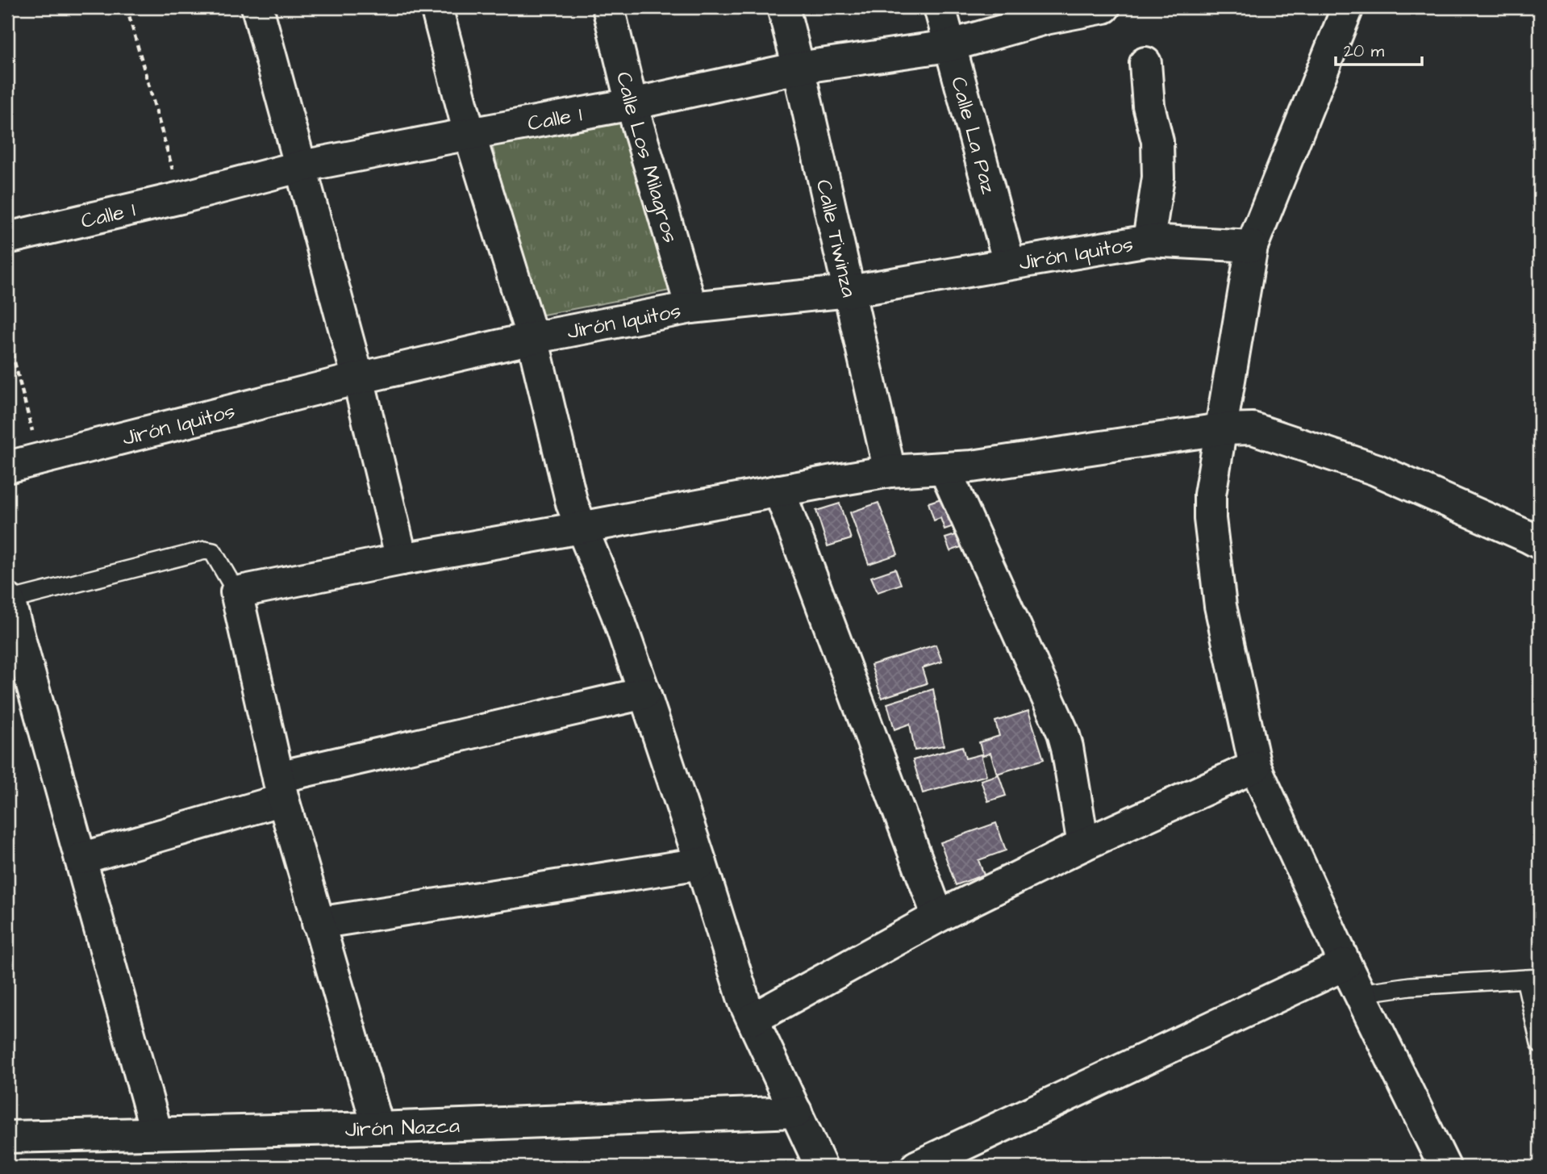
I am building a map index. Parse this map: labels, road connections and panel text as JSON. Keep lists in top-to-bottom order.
{
  "streets": {
    "street": [
      "Calle 1",
      "Calle La Paz",
      "Calle Los Milagros",
      "Calle Tiwinza",
      "Jirón Iquitos",
      "Jirón Nazca"
    ]
  },
  "crossings": [
    ["Calle 1", "Calle La Paz"],
    ["Calle 1", "Calle Los Milagros"],
    ["Calle 1", "Calle Tiwinza"],
    ["Calle La Paz", "Jirón Iquitos"],
    ["Calle Los Milagros", "Jirón Iquitos"],
    ["Calle Tiwinza", "Jirón Iquitos"]
  ],
  "scale_bar": "20 m"
}
